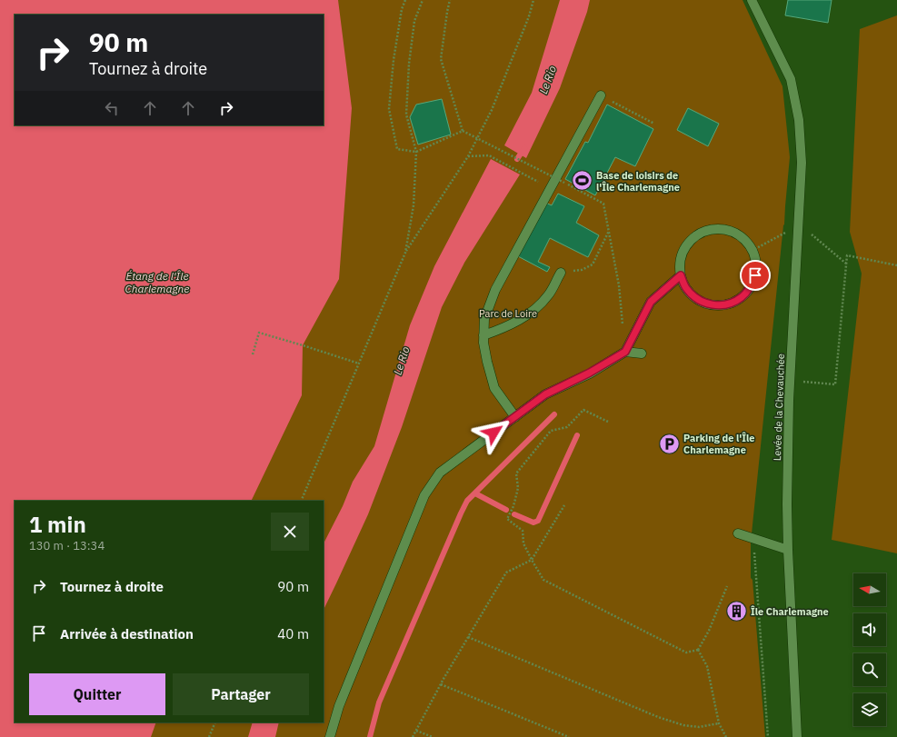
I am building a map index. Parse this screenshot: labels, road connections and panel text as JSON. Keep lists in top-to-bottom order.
{
  "streets": {
    "street": ["Levée de la Chevauchée"]
  },
  "water": ["Le Rio", "Étang de l'Île Charlemagne"],
  "parks": ["Parc de Loire"],
  "places": {
    "sports": ["Base de loisirs de l'Île Charlemagne"],
    "parking": ["Parking de l'Île Charlemagne"],
    "building": ["Île Charlemagne"]
  },
  "north": "left",
  "page": {
    "turn": ["90 m", "Tournez à droite"],
    "heading": ["1 min", "130 m · 13:34"],
    "list": [
      {
        "name": "Tournez à droite",
        "value": "90 m"
      },
      {
        "name": "Arrivée à destination",
        "value": "40 m"
      }
    ],
    "buttons": ["Quitter", "Partager"]
  }
}
